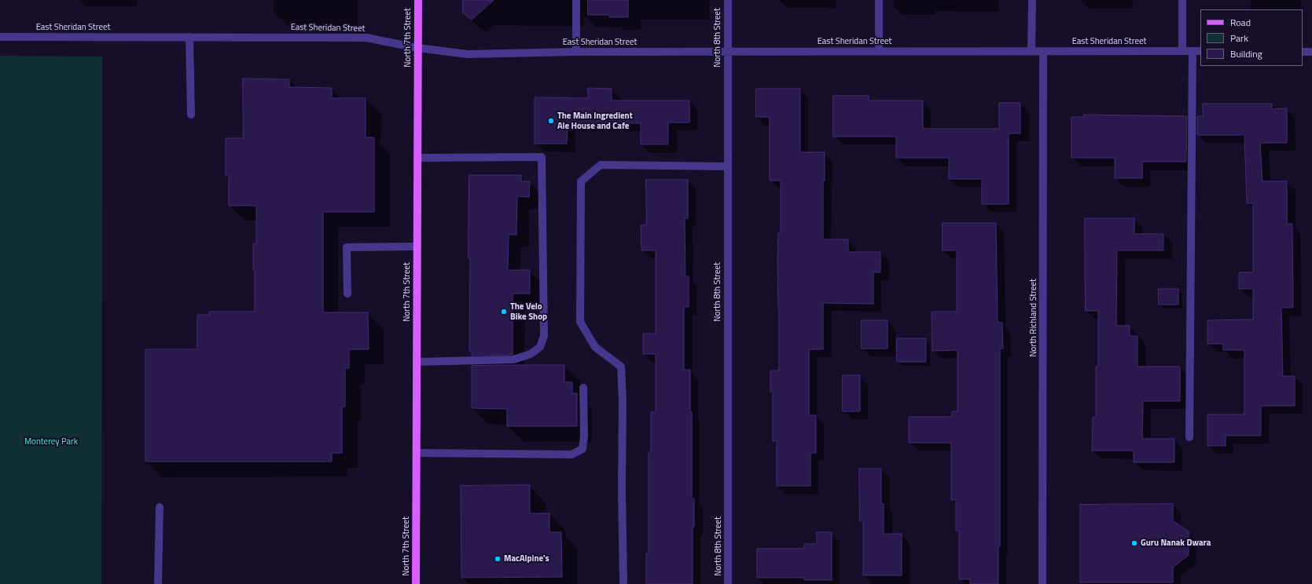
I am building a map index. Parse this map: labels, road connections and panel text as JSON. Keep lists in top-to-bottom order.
{
  "streets": {
    "main road": ["North 7th Street"],
    "street": ["East Sheridan Street", "North 8th Street", "North Richland Street"]
  },
  "crossings": [
    ["East Sheridan Street", "North 7th Street"],
    ["East Sheridan Street", "North 8th Street"],
    ["East Sheridan Street", "North Richland Street"]
  ],
  "parks": ["Monterey Park"],
  "places": [
    "The Main Ingredient Ale House and Cafe",
    "The Velo Bike Shop",
    "Guru Nanak Dwara",
    "MacAlpine's"
  ],
  "legend": ["Road", "Park", "Building"]
}
